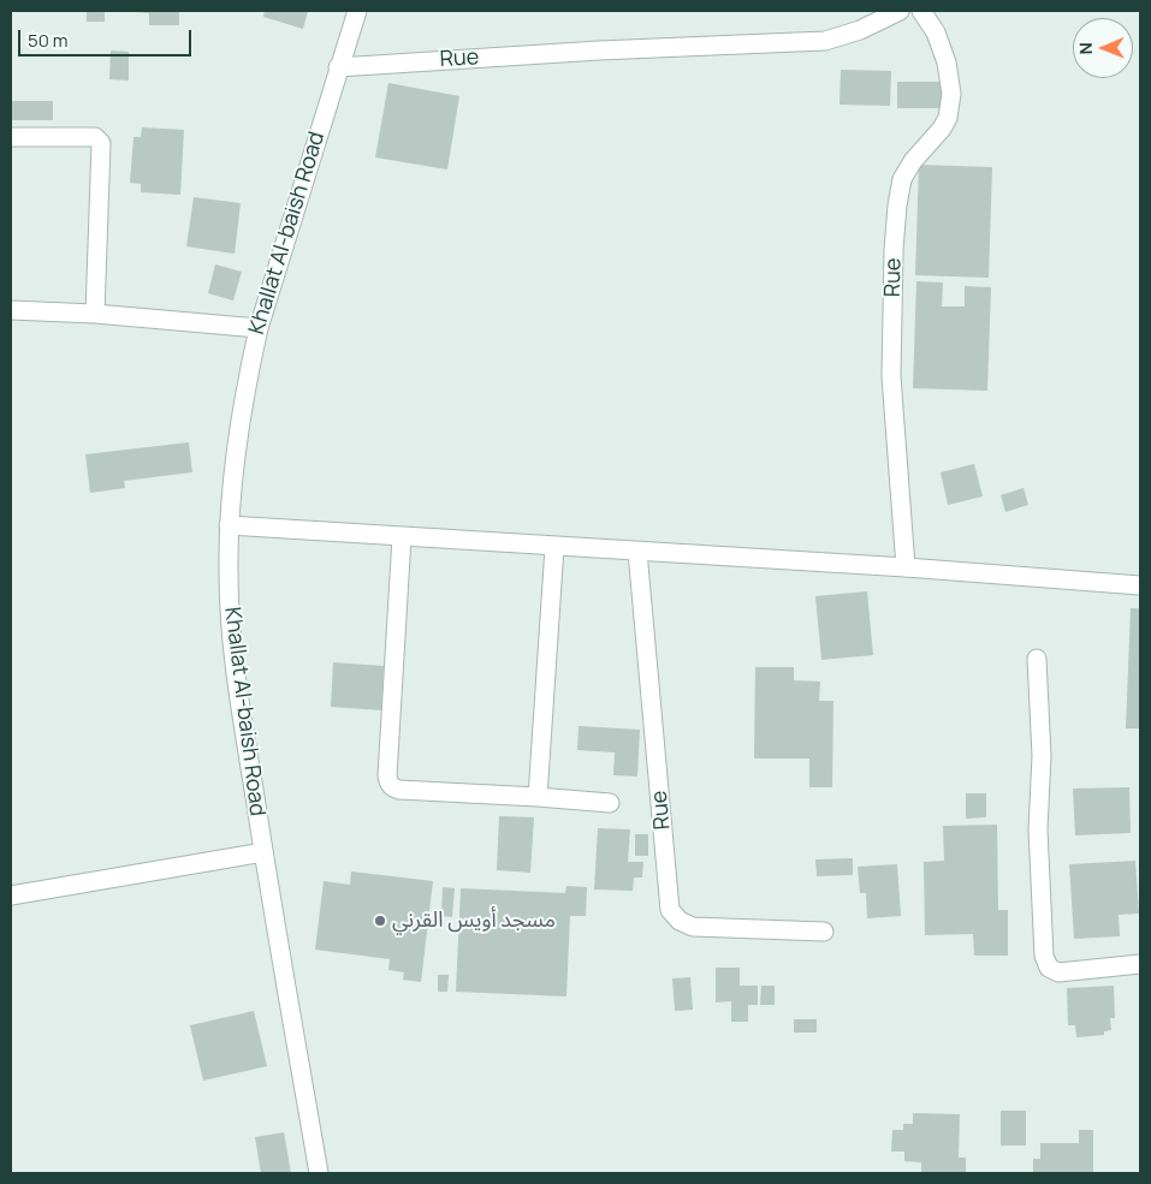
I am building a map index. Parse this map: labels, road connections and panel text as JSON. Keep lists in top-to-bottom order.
{
  "streets": {
    "street": ["Rue", "Khallat Al-baish Road"]
  },
  "crossings": [
    ["Rue", "Khallat Al-baish Road"]
  ],
  "places": ["مسجد أويس القرني"],
  "scale_bar": "50 m",
  "north": "left"
}
